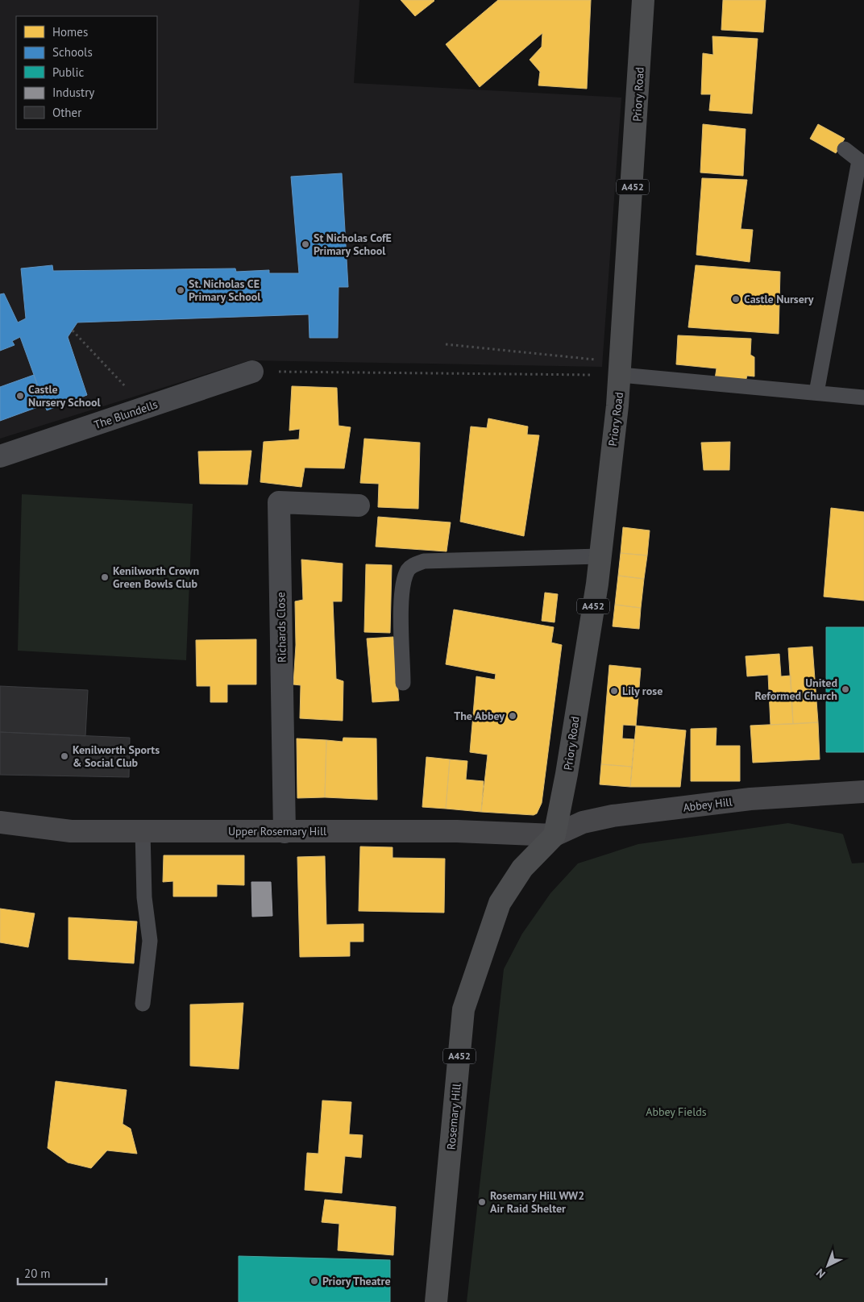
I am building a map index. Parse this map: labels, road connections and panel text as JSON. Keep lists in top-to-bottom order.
{
  "streets": {
    "main road": ["Priory Road", "A452", "Rosemary Hill"],
    "street": [
      "The Blundells",
      "Richards Close",
      "Abbey Hill",
      "Upper Rosemary Hill"
    ]
  },
  "crossings": [
    ["Priory Road", "Abbey Hill"],
    ["Priory Road", "Upper Rosemary Hill"],
    ["Priory Road", "Rosemary Hill"],
    ["Richards Close", "Upper Rosemary Hill"],
    ["Abbey Hill", "Upper Rosemary Hill"],
    ["Abbey Hill", "Rosemary Hill"],
    ["Upper Rosemary Hill", "Rosemary Hill"]
  ],
  "parks": ["Abbey Fields"],
  "places": [
    "St Nicholas CofE Primary School",
    "St. Nicholas CE Primary School",
    "Castle Nursery",
    "Castle Nursery School",
    "Kenilworth Crown Green Bowls Club",
    "United Reformed Church",
    "Lily rose",
    "The Abbey",
    "Kenilworth Sports & Social Club",
    "Rosemary Hill WW2 Air Raid Shelter",
    "Priory Theatre"
  ],
  "legend": [
    "Homes",
    "Schools",
    "Public",
    "Industry",
    "Other"
  ],
  "scale_bar": "20 m",
  "north": "bottom left"
}
